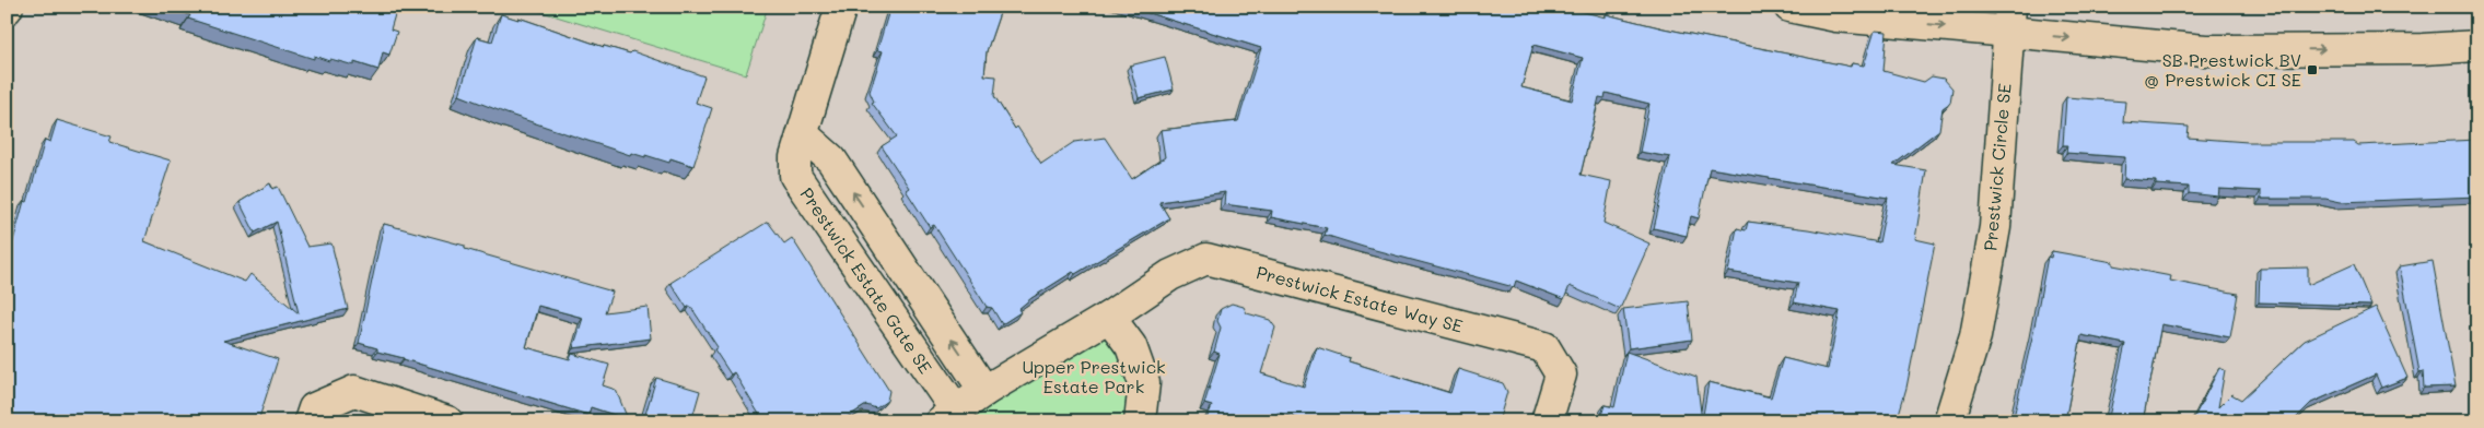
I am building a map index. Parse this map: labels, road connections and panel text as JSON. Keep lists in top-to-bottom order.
{
  "streets": {
    "street": ["Prestwick Circle SE", "Prestwick Estate Gate SE", "Prestwick Estate Way SE"]
  },
  "crossings": [
    ["Prestwick Estate Gate SE", "Prestwick Estate Way SE"]
  ],
  "parks": ["Upper Prestwick Estate Park"],
  "places": {
    "transit": ["SB Prestwick BV @ Prestwick CI SE"]
  }
}
